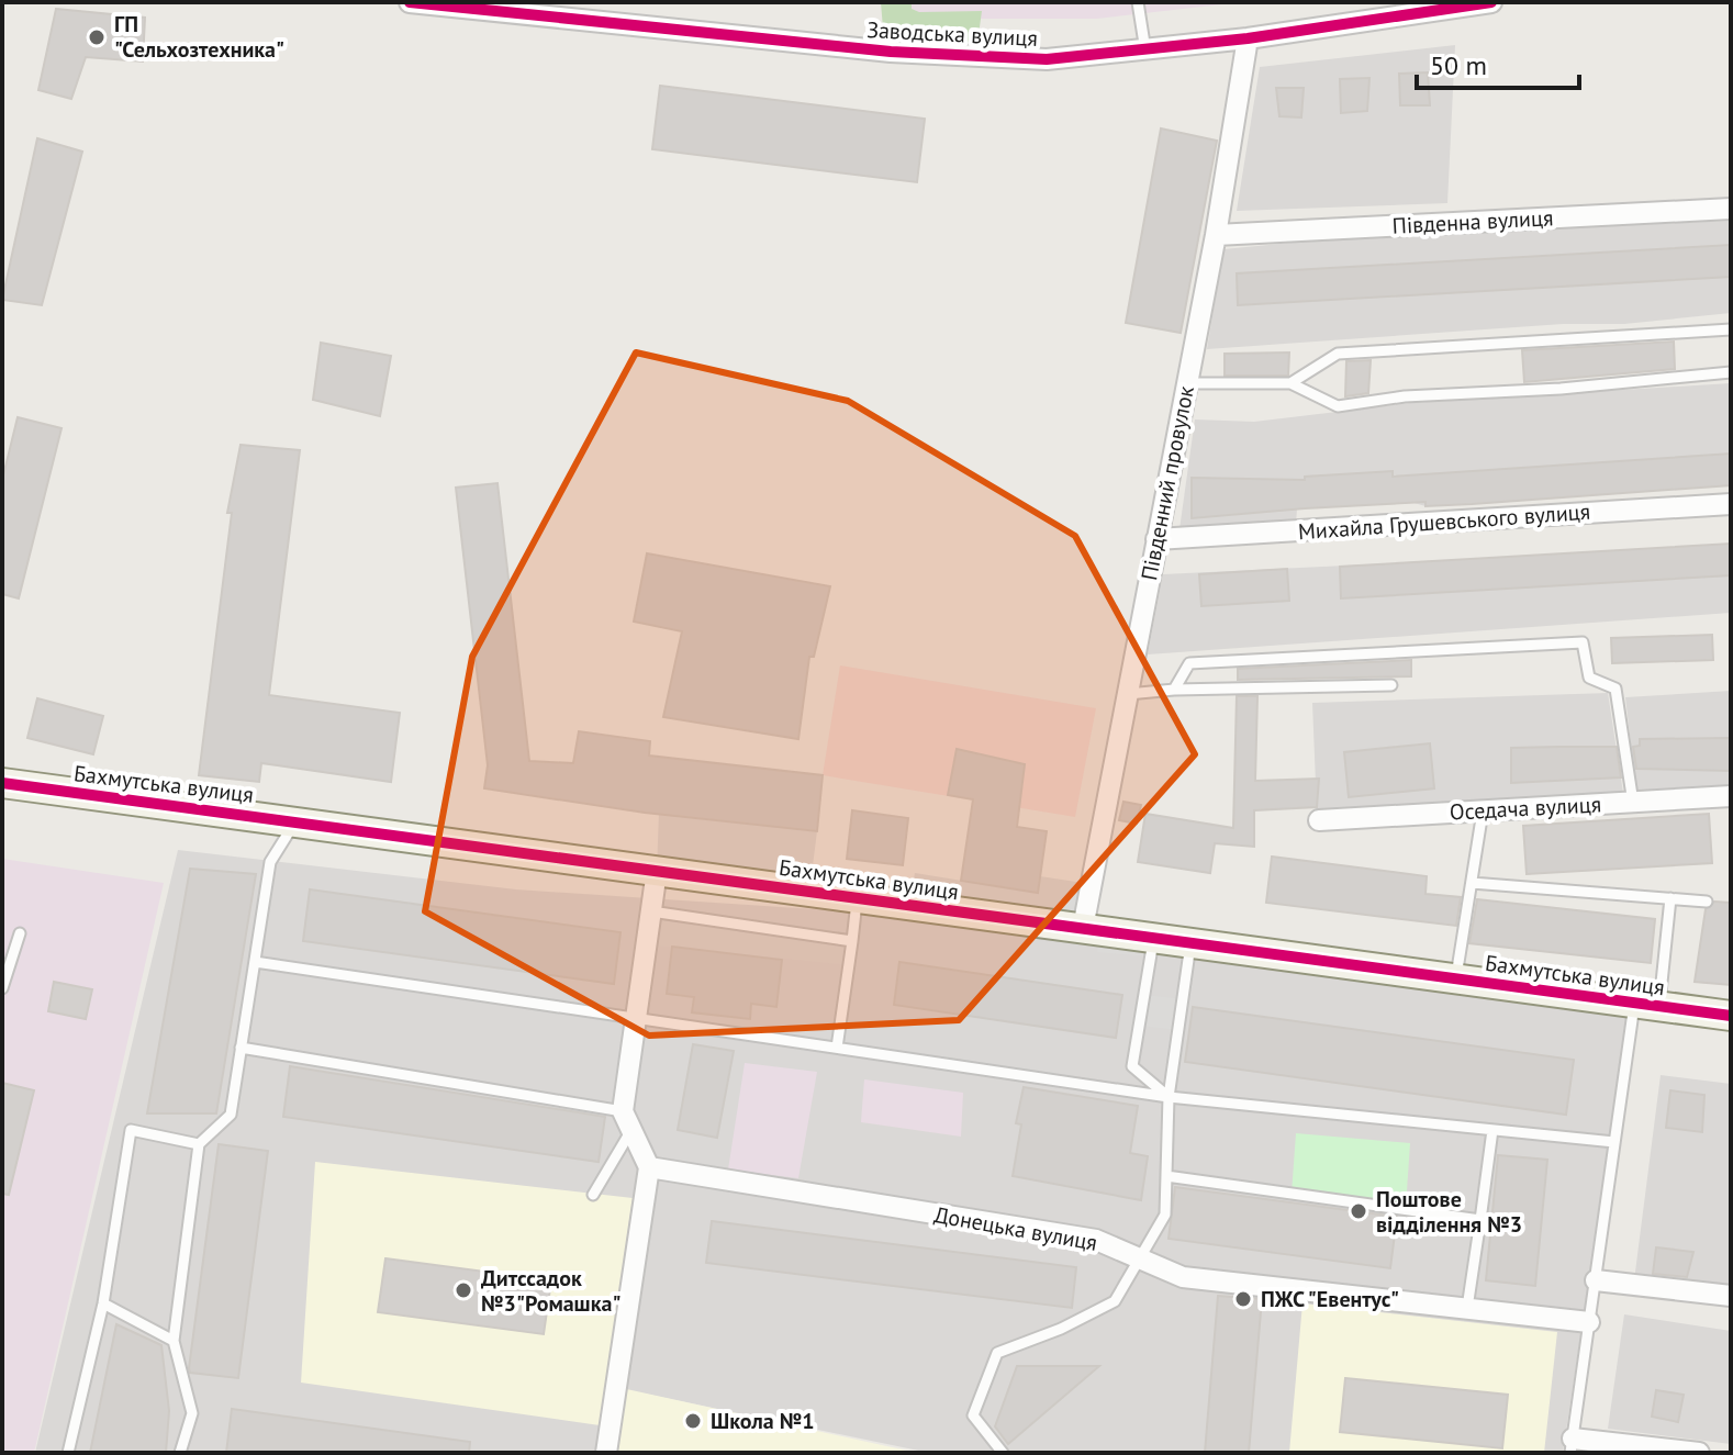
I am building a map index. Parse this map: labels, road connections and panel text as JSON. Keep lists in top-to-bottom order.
{
  "streets": {
    "street": [
      "Заводська вулиця",
      "Південна вулиця",
      "Південний провулок",
      "Михайла Грушевського вулиця",
      "Бахмутська вулиця",
      "Оседача вулиця",
      "Донецька вулиця"
    ]
  },
  "crossings": [
    ["Заводська вулиця", "Південний провулок"],
    ["Південна вулиця", "Південний провулок"],
    ["Південний провулок", "Михайла Грушевського вулиця"],
    ["Південний провулок", "Бахмутська вулиця"]
  ],
  "places": [
    "ГП \"Сельхозтехника\"",
    "Поштове відділення №3",
    "Дитссадок №3\"Ромашка\"",
    "ПЖС \"Евентус\"",
    "Школа №1"
  ],
  "scale_bar": "50 m"
}
